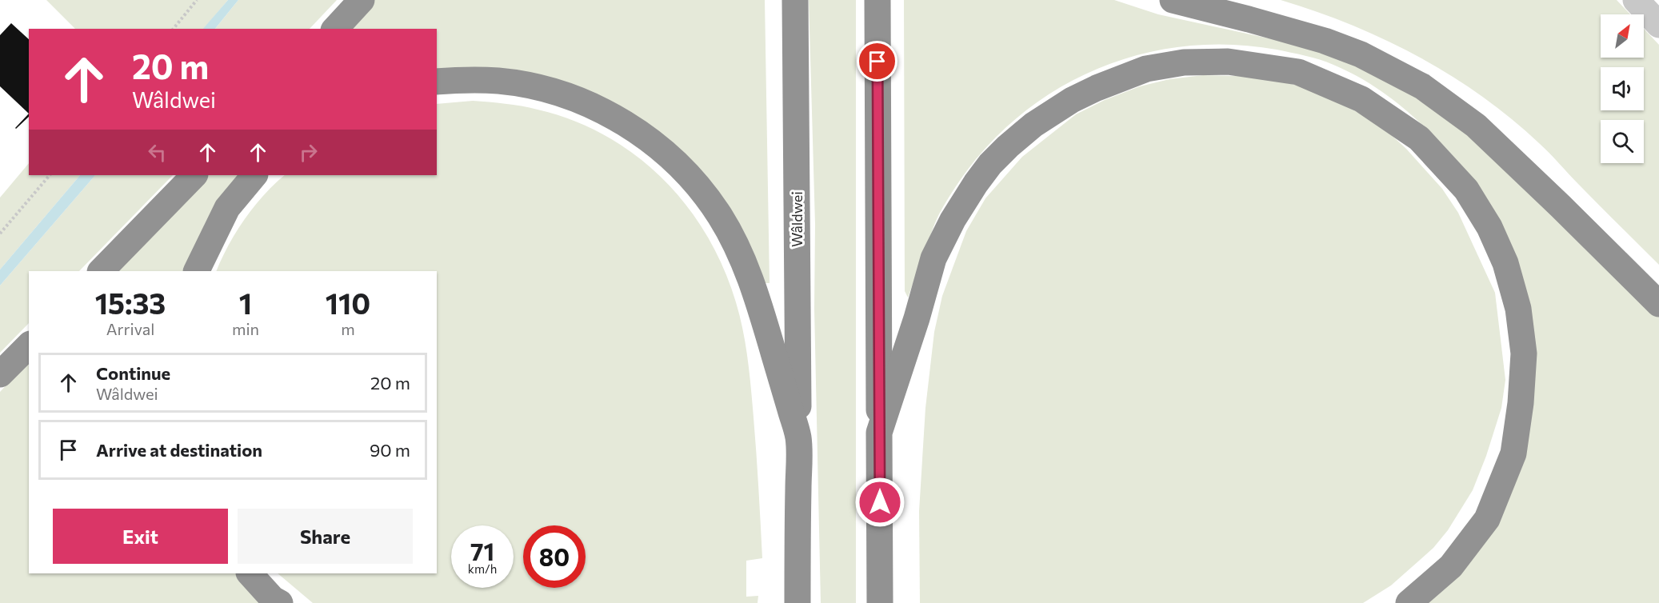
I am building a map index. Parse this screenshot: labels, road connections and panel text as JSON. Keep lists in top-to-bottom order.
{
  "streets": {
    "highway": ["Wâldwei"]
  },
  "north": "top right",
  "page": {
    "turn": ["20 m", "Wâldwei"],
    "eta": [
      "15:33",
      "Arrival",
      "1",
      "min",
      "110",
      "m"
    ],
    "list": [
      {
        "name": "Continue",
        "note": "Wâldwei",
        "value": "20 m"
      },
      {
        "name": "Arrive at destination",
        "value": "90 m"
      }
    ],
    "buttons": ["Exit", "Share"],
    "speed": "71 km/h",
    "limit": "80"
  }
}
